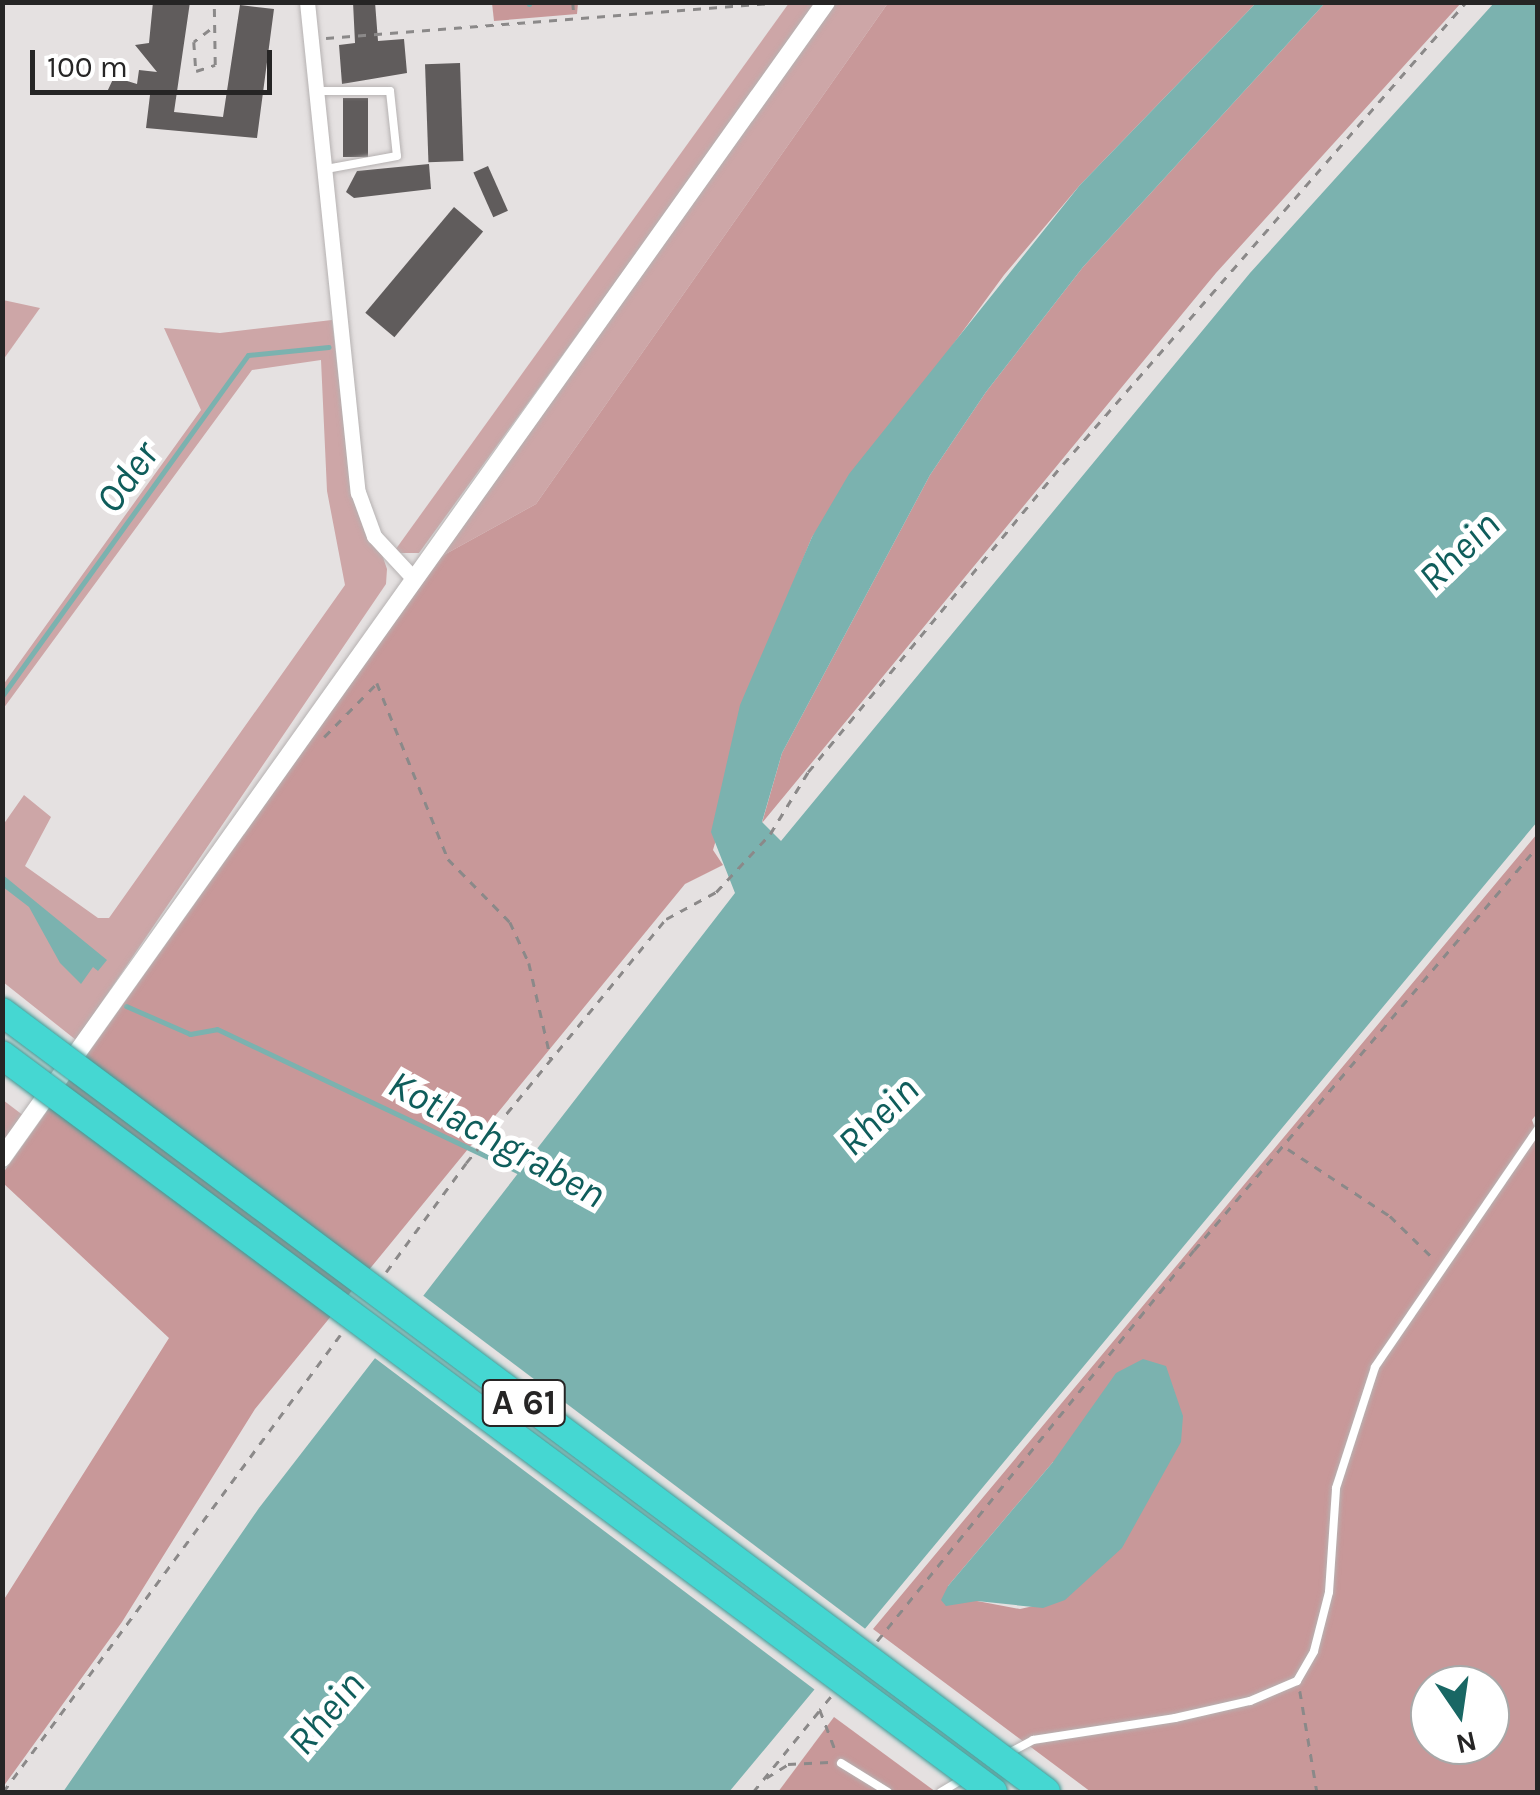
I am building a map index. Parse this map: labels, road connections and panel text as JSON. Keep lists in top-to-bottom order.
{
  "streets": {
    "highway": ["A 61"]
  },
  "water": ["Oder", "Rhein", "Kotlachgraben"],
  "scale_bar": "100 m",
  "north": "bottom"
}
